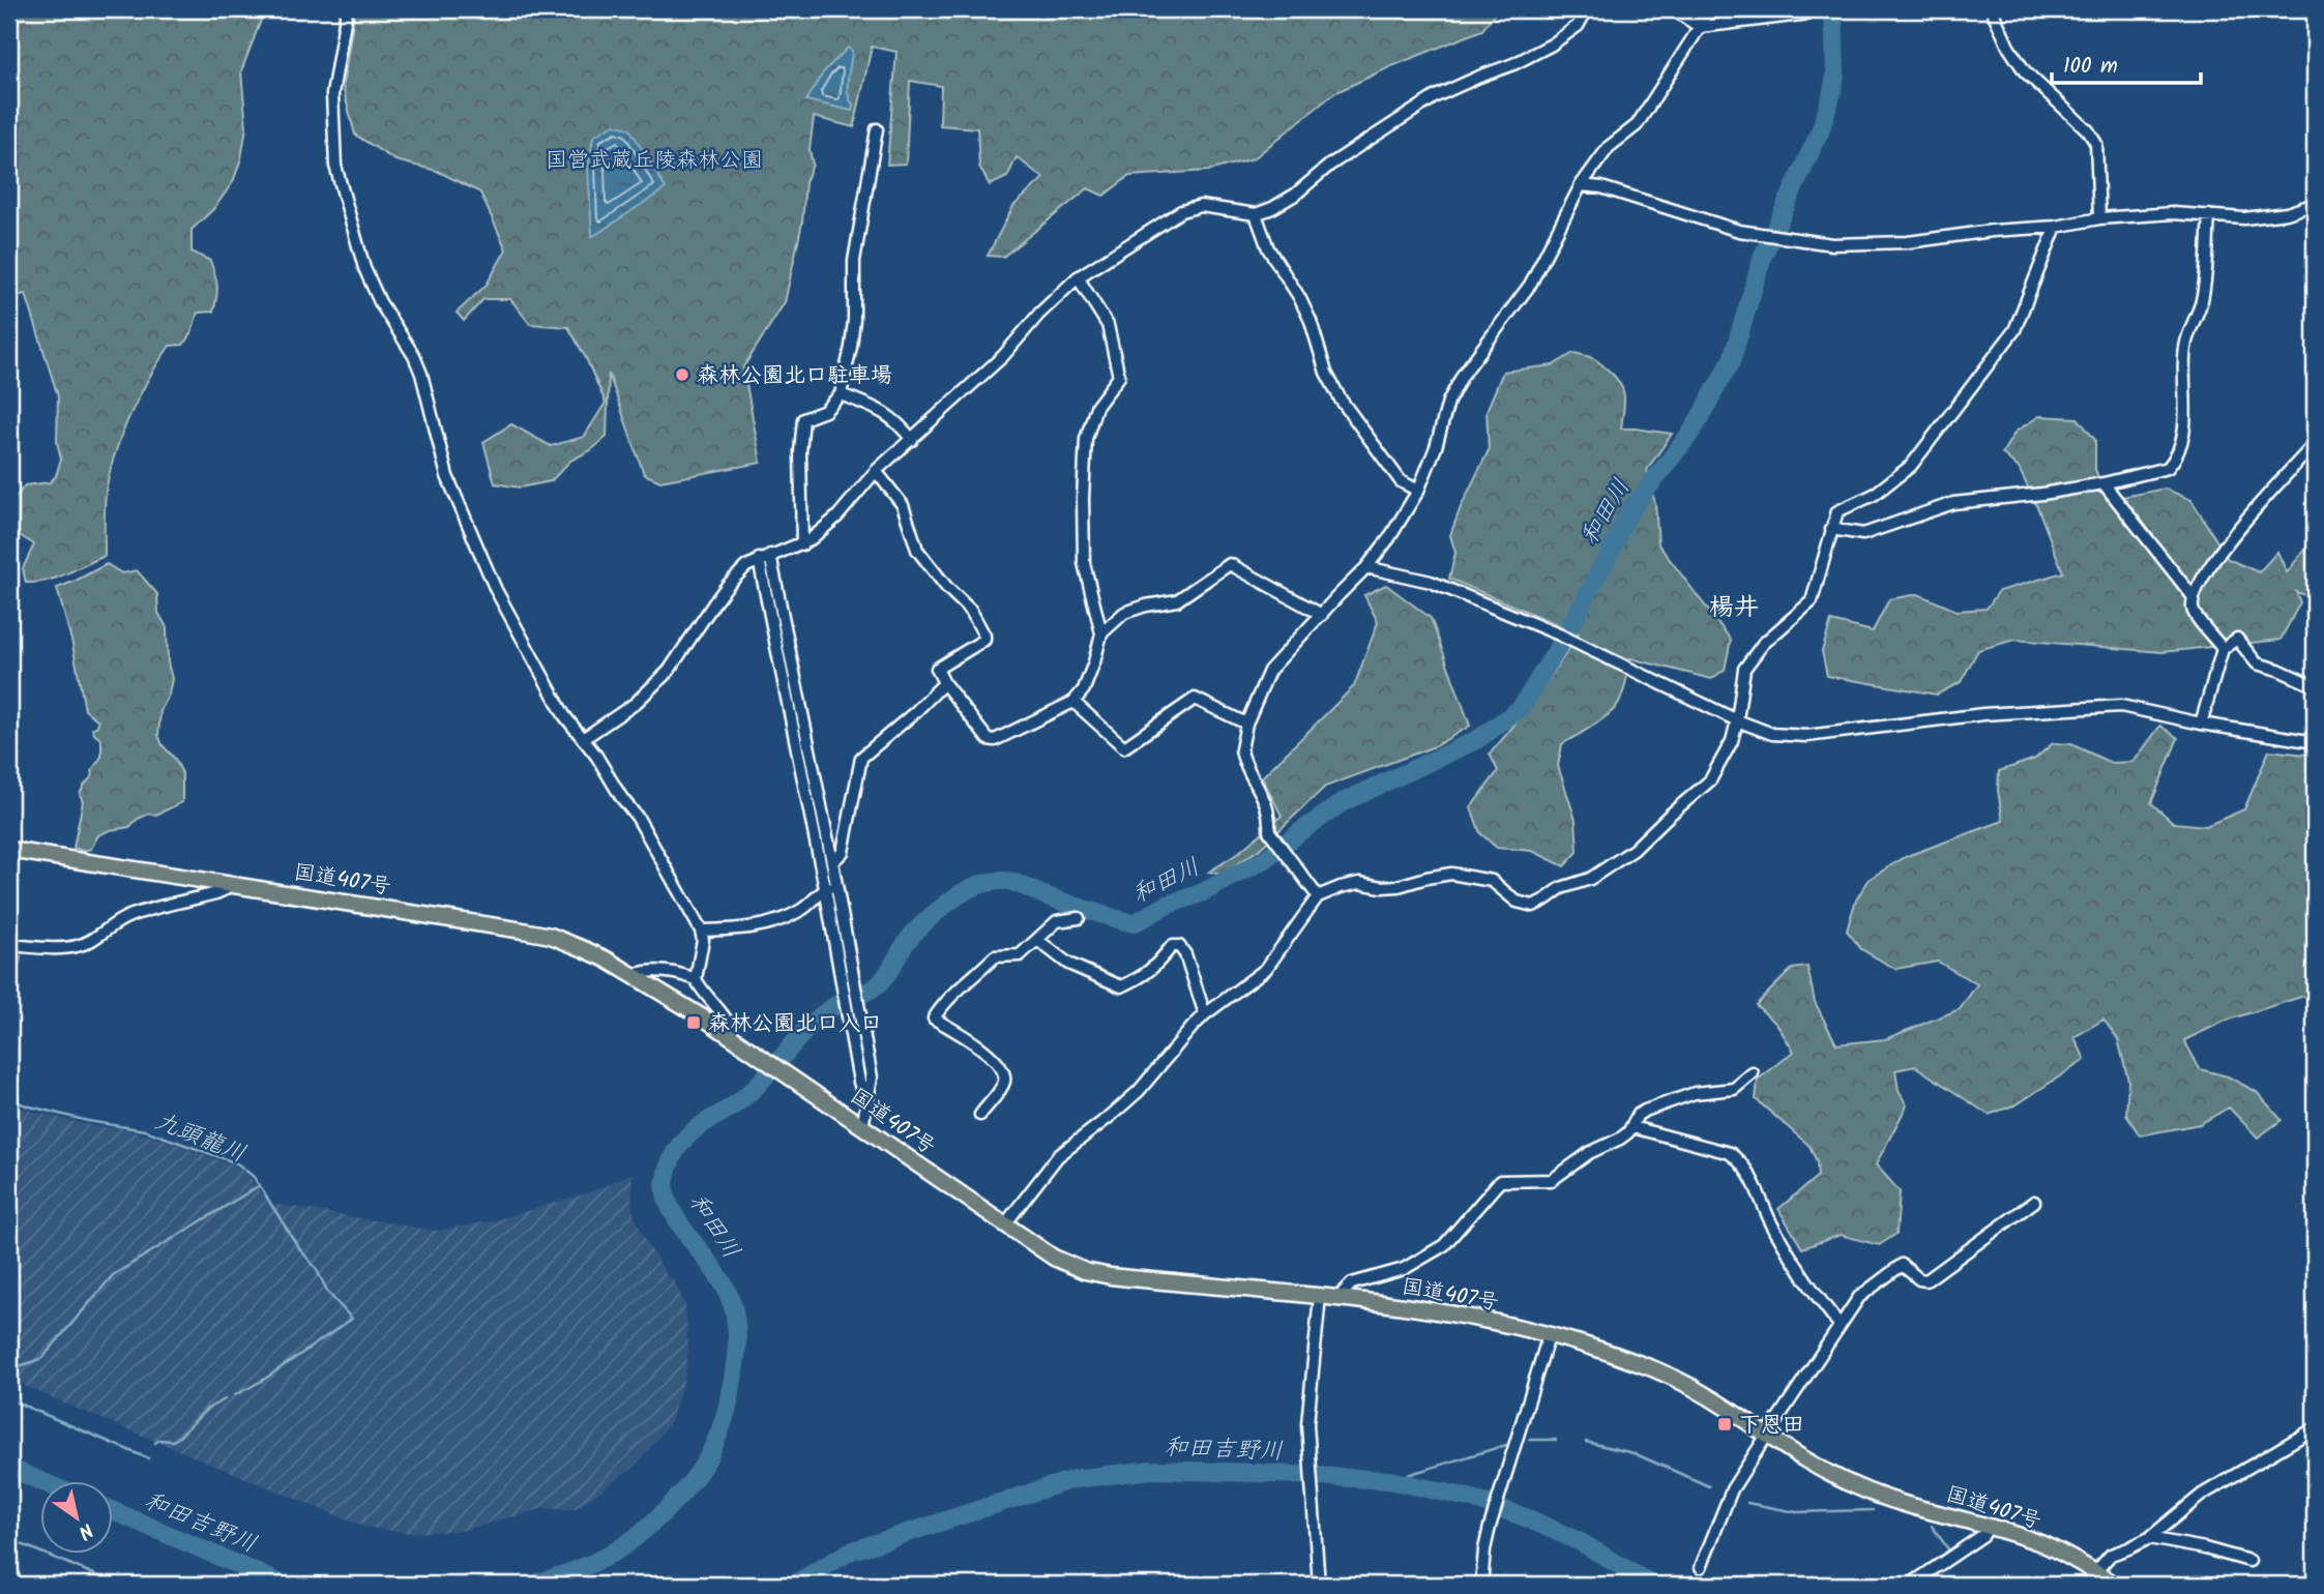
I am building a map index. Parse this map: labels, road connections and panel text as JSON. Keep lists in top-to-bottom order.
{
  "streets": {
    "highway": ["国道407号"]
  },
  "districts": ["楊井"],
  "water": ["和田川", "九頭龍川", "和田吉野川"],
  "parks": ["国営武蔵丘陵森林公園"],
  "places": {
    "other": ["森林公園北口駐車場"],
    "transit": ["森林公園北口入口", "下恩田"]
  },
  "scale_bar": "100 m",
  "north": "bottom right"
}
